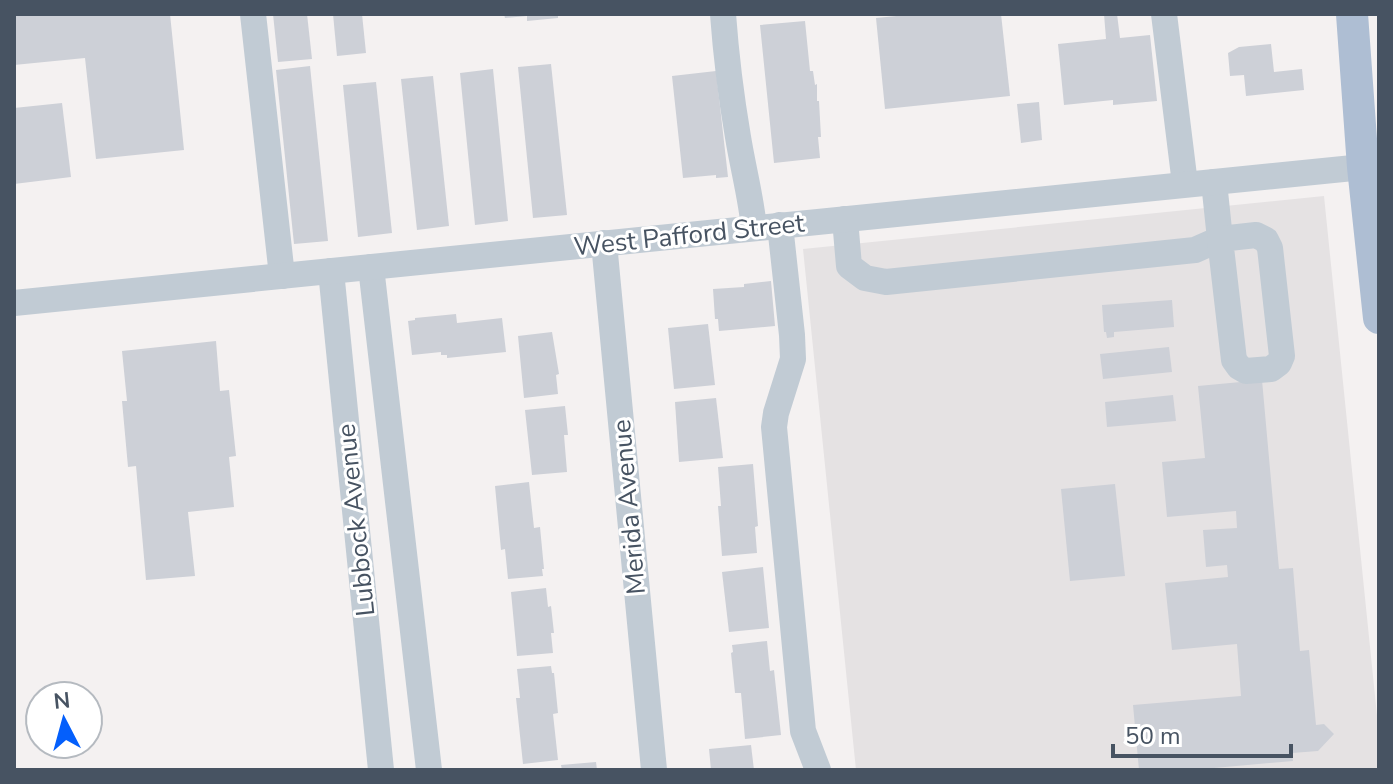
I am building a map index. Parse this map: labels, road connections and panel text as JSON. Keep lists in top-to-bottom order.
{
  "streets": {
    "street": ["West Pafford Street", "Merida Avenue", "Lubbock Avenue"]
  },
  "crossings": [
    ["West Pafford Street", "Merida Avenue"],
    ["West Pafford Street", "Lubbock Avenue"]
  ],
  "scale_bar": "50 m",
  "north": "top"
}
